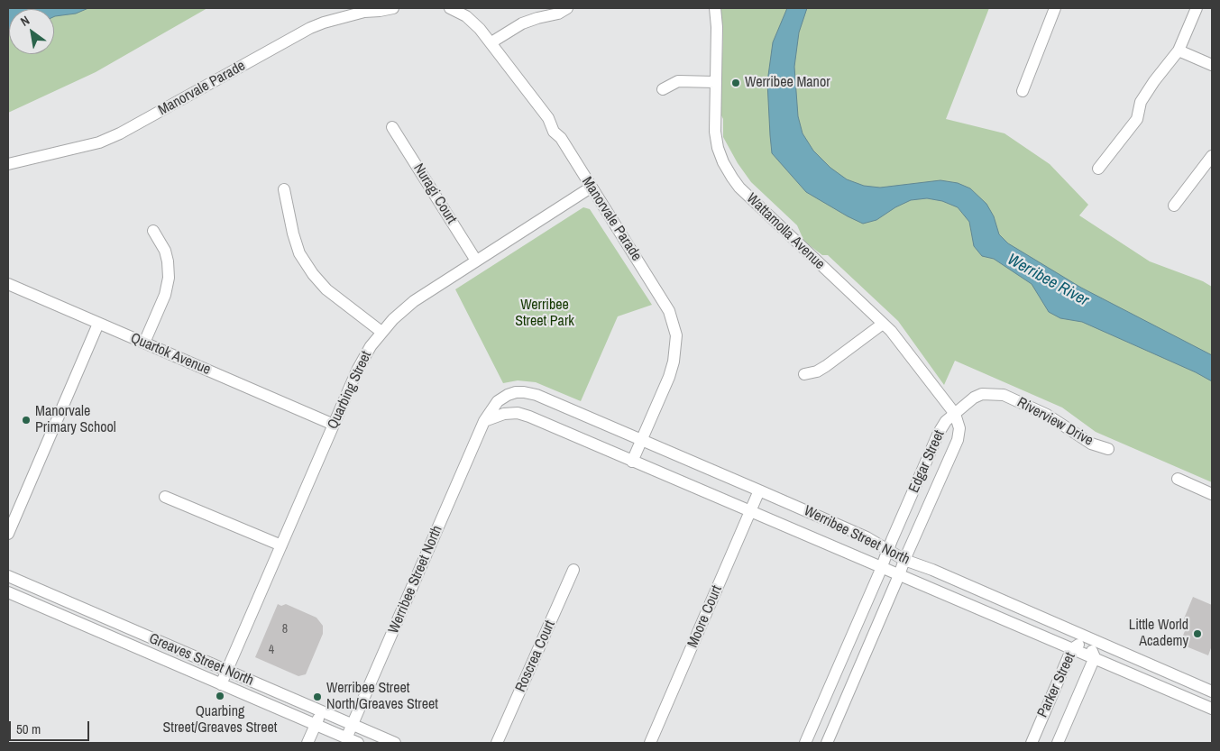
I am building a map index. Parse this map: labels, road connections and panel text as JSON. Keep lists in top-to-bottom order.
{
  "streets": {
    "street": [
      "Manorvale Parade",
      "Nuragi Court",
      "Wattamolla Avenue",
      "Quartok Avenue",
      "Quarbing Street",
      "Riverview Drive",
      "Edgar Street",
      "Werribee Street North",
      "Moore Court",
      "Roscrea Court",
      "Greaves Street North",
      "Parker Street"
    ]
  },
  "crossings": [
    ["Manorvale Parade", "Quarbing Street"],
    ["Manorvale Parade", "Werribee Street North"],
    ["Nuragi Court", "Quarbing Street"],
    ["Wattamolla Avenue", "Riverview Drive"],
    ["Wattamolla Avenue", "Edgar Street"],
    ["Quartok Avenue", "Quarbing Street"],
    ["Quarbing Street", "Greaves Street North"],
    ["Riverview Drive", "Edgar Street"],
    ["Edgar Street", "Werribee Street North"],
    ["Werribee Street North", "Moore Court"],
    ["Werribee Street North", "Greaves Street North"],
    ["Werribee Street North", "Parker Street"]
  ],
  "water": ["Werribee River"],
  "parks": ["Werribee Street Park"],
  "places": [
    "Werribee Manor",
    "Manorvale Primary School",
    "Little World Academy",
    "Quarbing Street/Greaves Street",
    "Werribee Street North/Greaves Street"
  ],
  "house_numbers": ["8", "4"],
  "scale_bar": "50 m",
  "north": "top left"
}
